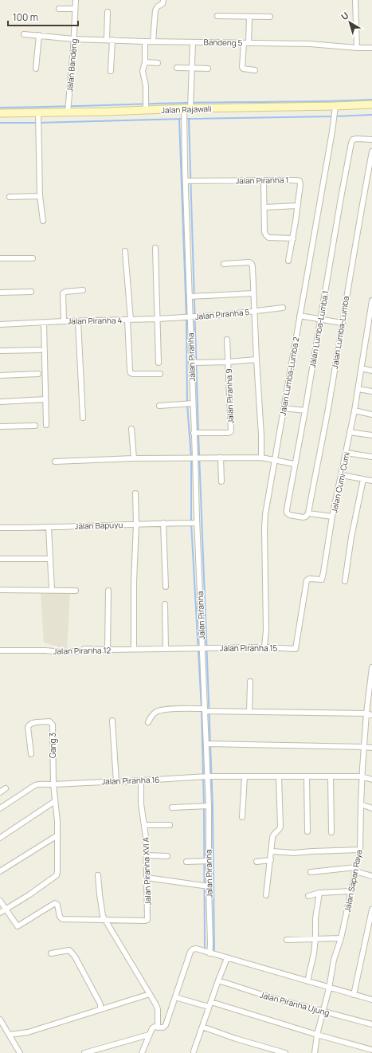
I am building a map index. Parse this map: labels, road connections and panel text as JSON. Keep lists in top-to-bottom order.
{
  "streets": {
    "main road": ["Jalan Rajawali"],
    "street": [
      "Bandeng 5",
      "Jalan Bandeng",
      "Jalan Piranha 1",
      "Jalan Piranha 5",
      "Jalan Piranha 4",
      "Jalan Lumba-Lumba 1",
      "Jalan Lumba-Lumba",
      "Jalan Piranha",
      "Jalan Lumba-Lumba 2",
      "Jalan Piranha 9",
      "Jalan Cumi-Cumi",
      "Jalan Bapuyu",
      "Jalan Piranha 15",
      "Jalan Piranha 12",
      "Gang 3",
      "Jalan Piranha 16",
      "Jalan Piranha XVI A",
      "Jalan Sapan Raya",
      "Jalan Piranha Ujung"
    ]
  },
  "crossings": [
    ["Bandeng 5", "Jalan Bandeng"],
    ["Bandeng 5", "Jalan Piranha"],
    ["Jalan Bandeng", "Jalan Rajawali"],
    ["Jalan Rajawali", "Jalan Piranha"],
    ["Jalan Rajawali", "Jalan Lumba-Lumba 2"],
    ["Jalan Piranha 1", "Jalan Piranha"],
    ["Jalan Piranha 5", "Jalan Piranha 4"],
    ["Jalan Piranha 5", "Jalan Piranha"],
    ["Jalan Piranha 4", "Jalan Piranha"],
    ["Jalan Lumba-Lumba 1", "Jalan Lumba-Lumba"],
    ["Jalan Piranha", "Jalan Piranha 9"],
    ["Jalan Piranha", "Jalan Bapuyu"],
    ["Jalan Piranha", "Jalan Piranha 15"],
    ["Jalan Piranha", "Jalan Piranha 12"],
    ["Jalan Piranha", "Jalan Piranha 16"],
    ["Jalan Lumba-Lumba 2", "Jalan Piranha 15"],
    ["Jalan Cumi-Cumi", "Jalan Piranha 15"],
    ["Jalan Piranha 15", "Jalan Piranha 12"],
    ["Gang 3", "Jalan Piranha 16"],
    ["Jalan Piranha 16", "Jalan Piranha XVI A"],
    ["Jalan Piranha 16", "Jalan Sapan Raya"],
    ["Jalan Sapan Raya", "Jalan Piranha Ujung"]
  ],
  "scale_bar": "100 m",
  "north": "top left"
}
